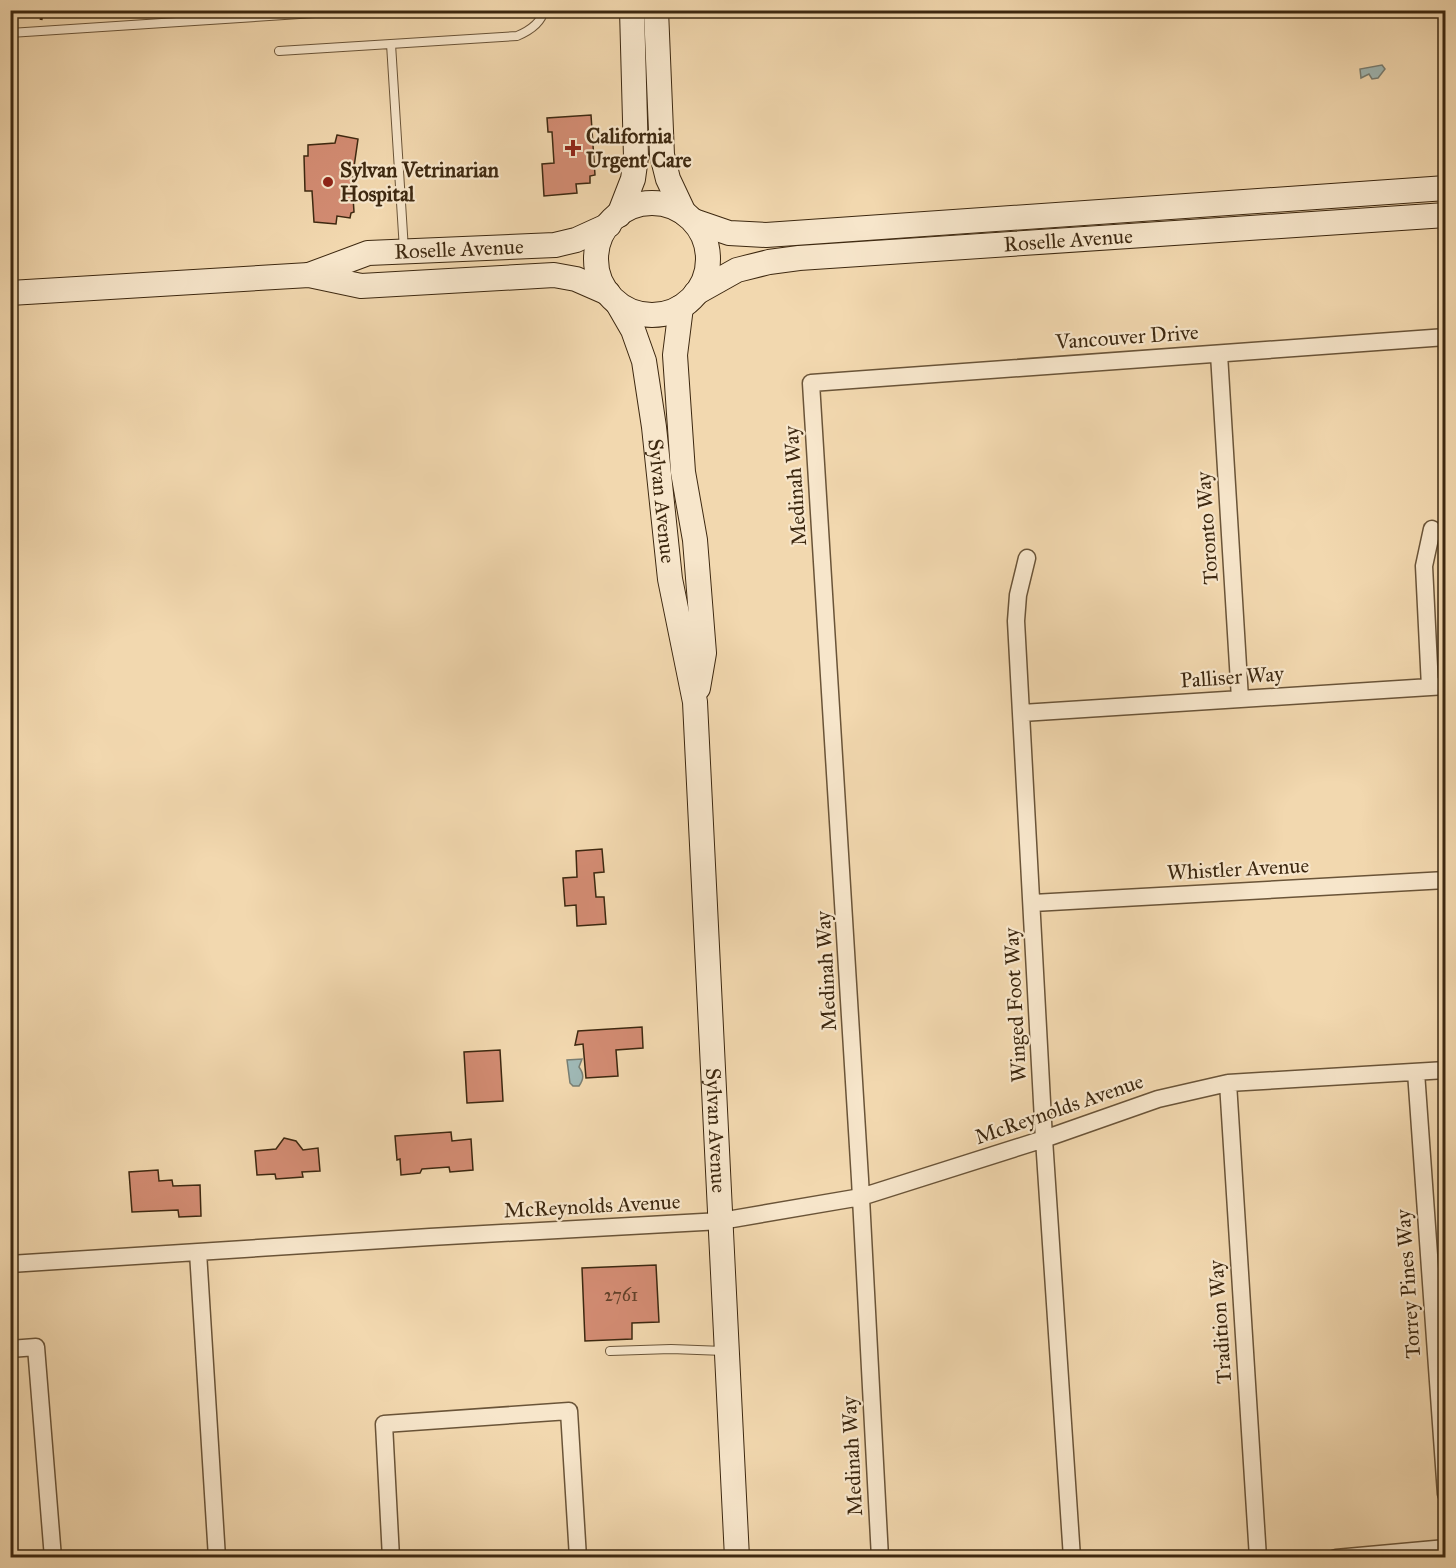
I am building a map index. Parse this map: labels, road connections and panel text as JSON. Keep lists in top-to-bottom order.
{
  "streets": {
    "main road": ["Roselle Avenue", "Sylvan Avenue"],
    "street": [
      "Vancouver Drive",
      "Medinah Way",
      "Toronto Way",
      "Palliser Way",
      "Whistler Avenue",
      "Winged Foot Way",
      "McReynolds Avenue",
      "Torrey Pines Way",
      "Tradition Way"
    ]
  },
  "crossings": [
    ["Roselle Avenue", "Sylvan Avenue"],
    ["Vancouver Drive", "Medinah Way"],
    ["Vancouver Drive", "Toronto Way"],
    ["Medinah Way", "McReynolds Avenue"],
    ["Sylvan Avenue", "McReynolds Avenue"],
    ["Toronto Way", "Palliser Way"],
    ["Palliser Way", "Winged Foot Way"],
    ["Whistler Avenue", "Winged Foot Way"],
    ["Winged Foot Way", "McReynolds Avenue"],
    ["McReynolds Avenue", "Torrey Pines Way"],
    ["McReynolds Avenue", "Tradition Way"]
  ],
  "places": {
    "health": ["California Urgent Care"],
    "other": ["Sylvan Vetrinarian Hospital"]
  },
  "house_numbers": ["2761"]
}
